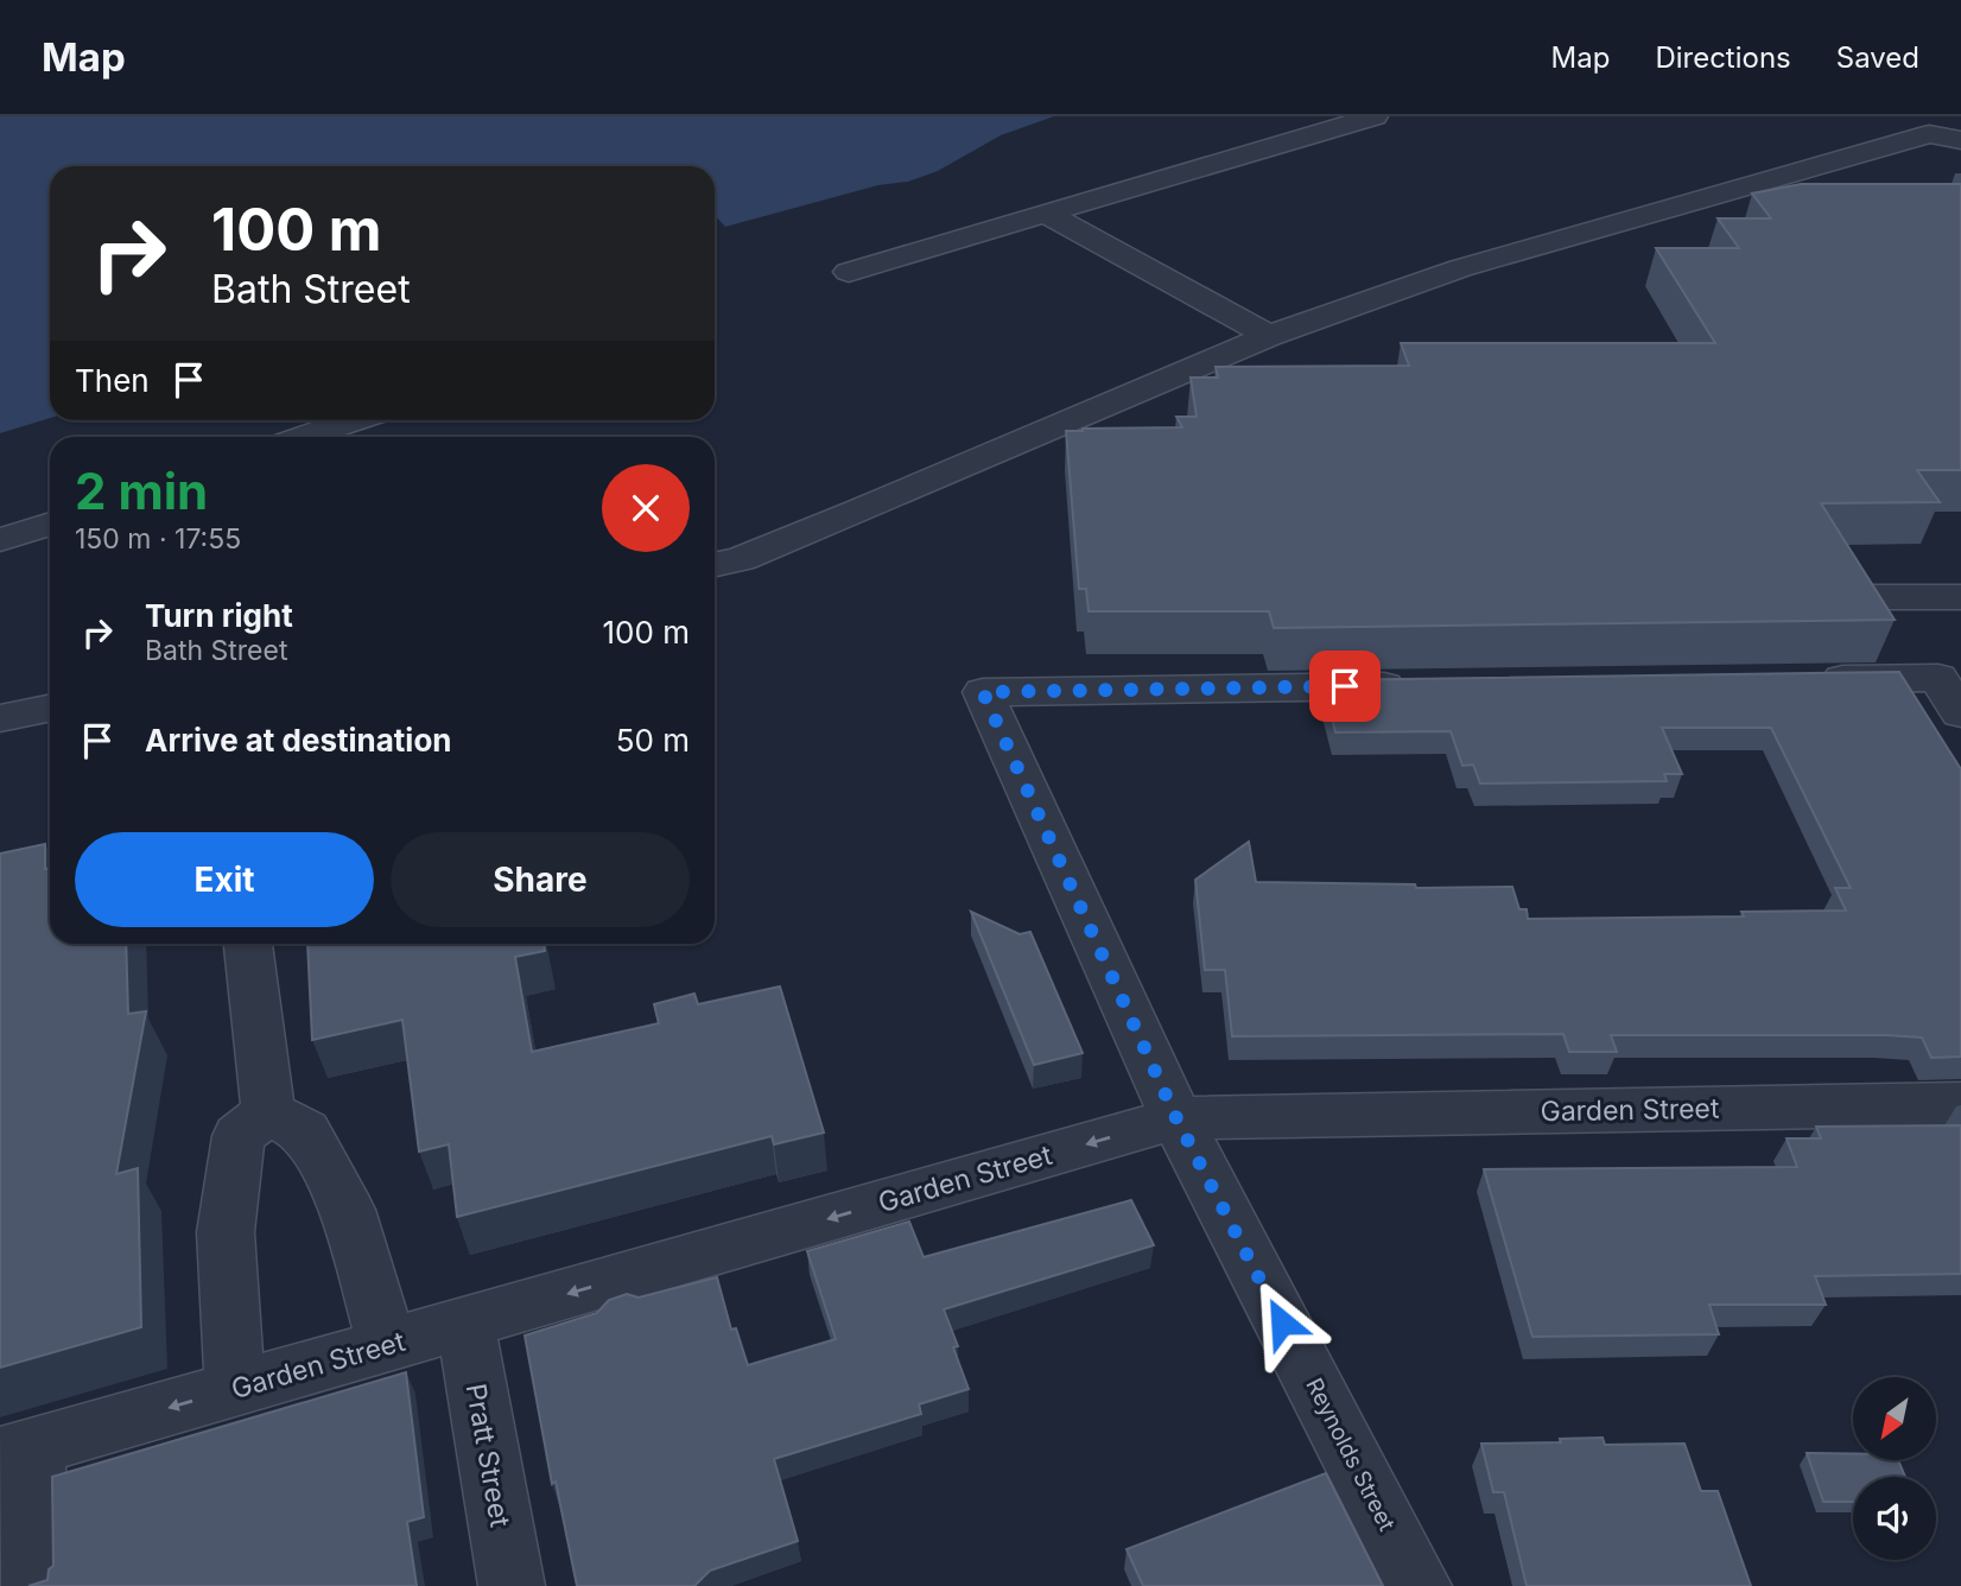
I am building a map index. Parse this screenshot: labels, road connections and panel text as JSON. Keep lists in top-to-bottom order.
{
  "streets": {
    "street": ["Garden Street", "Reynolds Street", "Pratt Street"]
  },
  "crossings": [
    ["Garden Street", "Reynolds Street"],
    ["Garden Street", "Pratt Street"]
  ],
  "one_way": ["Garden Street"],
  "north": "bottom left",
  "page": {
    "header": "Map",
    "nav": ["Map", "Directions", "Saved"],
    "turn": ["100 m", "Bath Street"],
    "then": "Then",
    "heading": ["2 min", "150 m · 17:55"],
    "list": [
      {
        "name": "Turn right",
        "note": "Bath Street",
        "value": "100 m"
      },
      {
        "name": "Arrive at destination",
        "value": "50 m"
      }
    ],
    "buttons": ["Exit", "Share"]
  }
}
